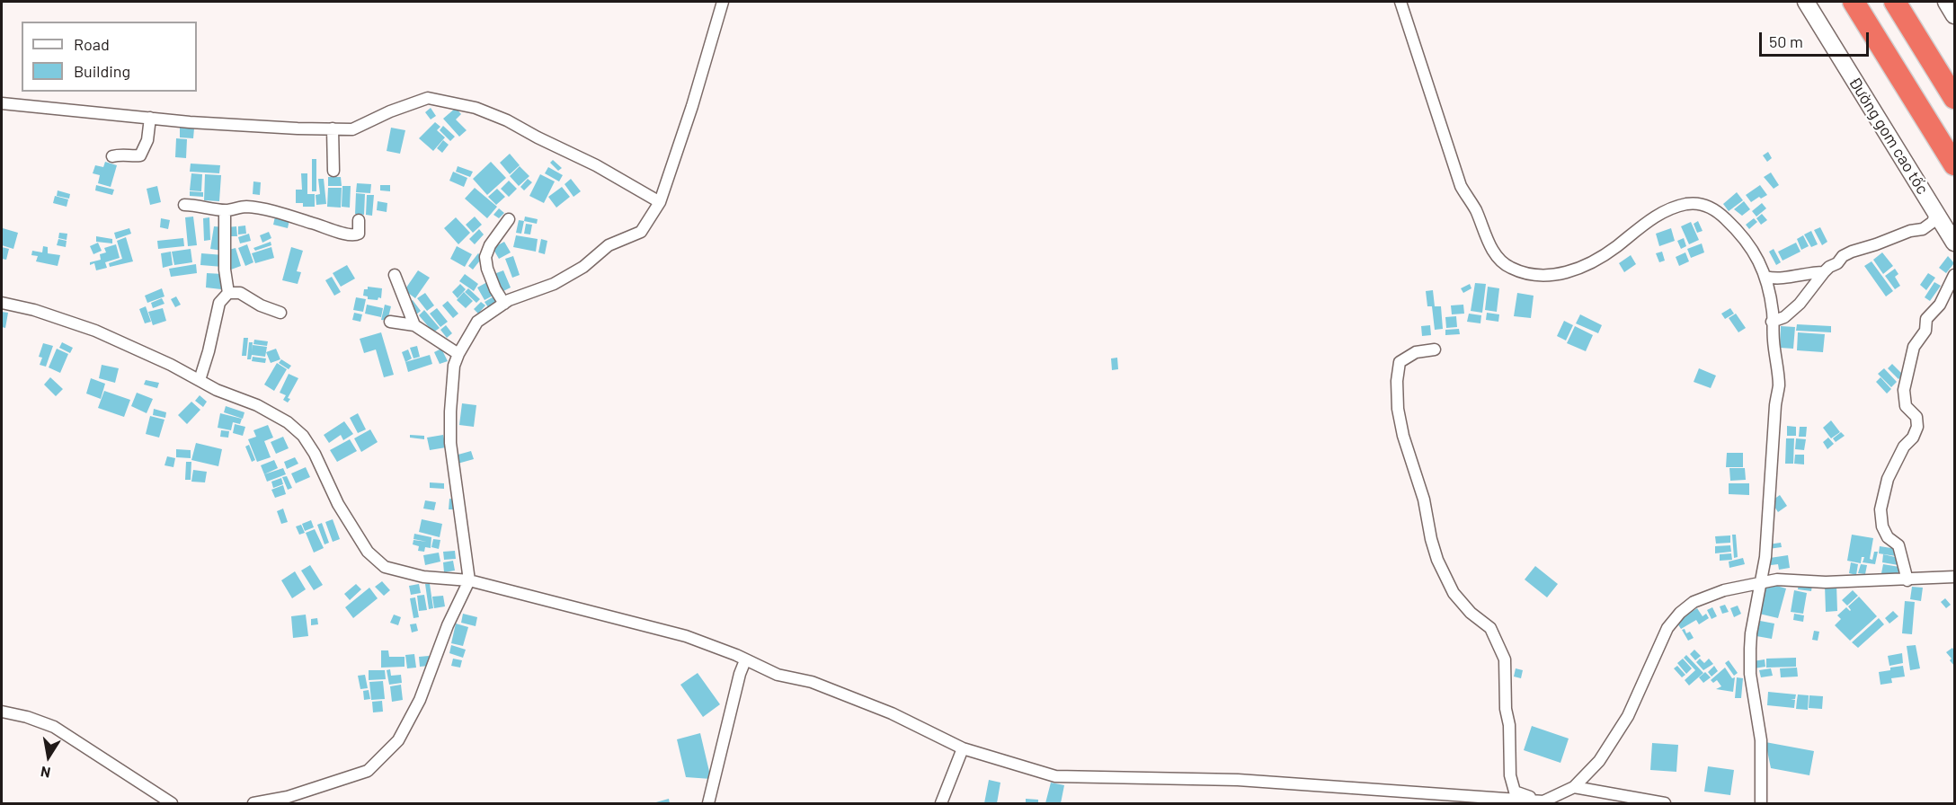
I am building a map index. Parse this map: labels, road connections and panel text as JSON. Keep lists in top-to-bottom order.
{
  "streets": {
    "main road": ["Đường gom cao tốc"]
  },
  "legend": ["Road", "Building"],
  "scale_bar": "50 m",
  "north": "bottom"
}
